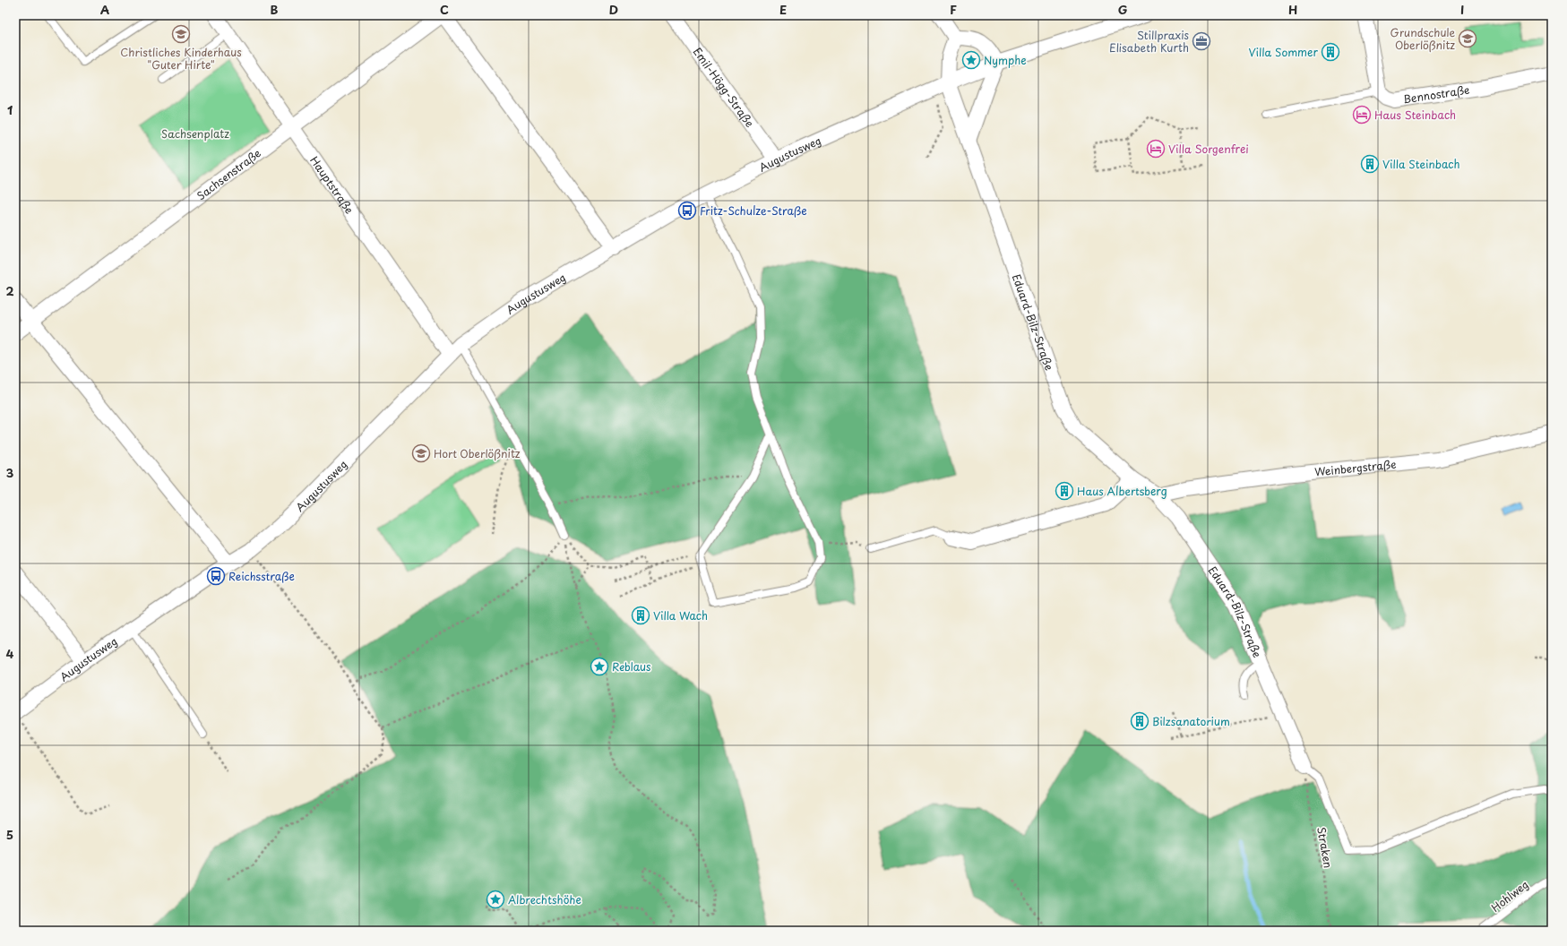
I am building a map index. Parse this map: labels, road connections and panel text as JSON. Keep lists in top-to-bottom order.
{
  "streets": {
    "street": [
      "Emil-Högg-Straße",
      "Bennostraße",
      "Augustusweg",
      "Sachsenstraße",
      "Hauptstraße",
      "Eduard-Bilz-Straße",
      "Weinbergstraße"
    ],
    "lane": ["Hohlweg"],
    "path": ["Straken"]
  },
  "crossings": [
    ["Emil-Högg-Straße", "Augustusweg"],
    ["Augustusweg", "Hauptstraße"],
    ["Augustusweg", "Eduard-Bilz-Straße"],
    ["Sachsenstraße", "Hauptstraße"],
    ["Eduard-Bilz-Straße", "Weinbergstraße"],
    ["Eduard-Bilz-Straße", "Straken"]
  ],
  "parks": ["Sachsenplatz"],
  "places": {
    "school or university": ["Christliches Kinderhaus \"Guter Hirte\"", "Grundschule Oberlößnitz", "Hort Oberlößnitz"],
    "office": ["Stillpraxis Elisabeth Kurth"],
    "building": [
      "Villa Sommer",
      "Villa Steinbach",
      "Haus Albertsberg",
      "Villa Wach",
      "Bilzsanatorium"
    ],
    "place": ["Nymphe", "Reblaus", "Albrechtshöhe"],
    "hotel": ["Haus Steinbach", "Villa Sorgenfrei"],
    "bus stop": ["Fritz-Schulze-Straße", "Reichsstraße"]
  },
  "grid": {
    "columns": [
      "A",
      "B",
      "C",
      "D",
      "E",
      "F",
      "G",
      "H",
      "I"
    ],
    "rows": [
      "1",
      "2",
      "3",
      "4",
      "5"
    ]
  }
}
